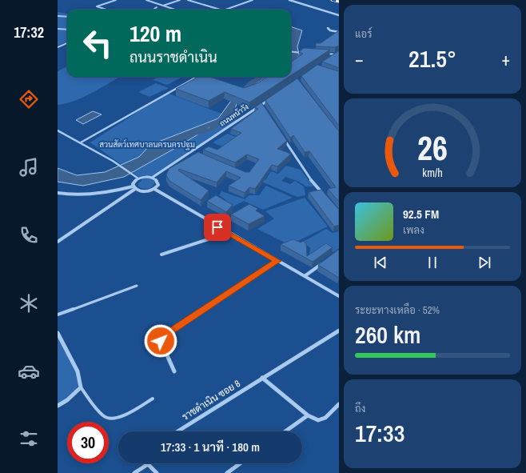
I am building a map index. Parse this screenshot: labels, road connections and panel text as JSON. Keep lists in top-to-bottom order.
{
  "streets": {
    "street": ["ถนนหน้าวัง", "ราชดำเนิน ซอย 8"]
  },
  "parks": ["สวนสัตว์เทศบาลนครนครปฐม"],
  "page": {
    "tabs": "17:32",
    "tile": [
      "แอร์",
      ["ระยะทางเหลือ · 52%", "260 km"],
      ["ถึง", "17:33"]
    ],
    "turn": ["120 m", "ถนนราชดำเนิน"],
    "heat": ["−", "21.5°", "+"],
    "song": ["92.5 FM", "เพลง"],
    "limit": "30",
    "trip": "17:33 · 1 นาที · 180 m",
    "gauge": ["26", "km/h"]
  }
}
